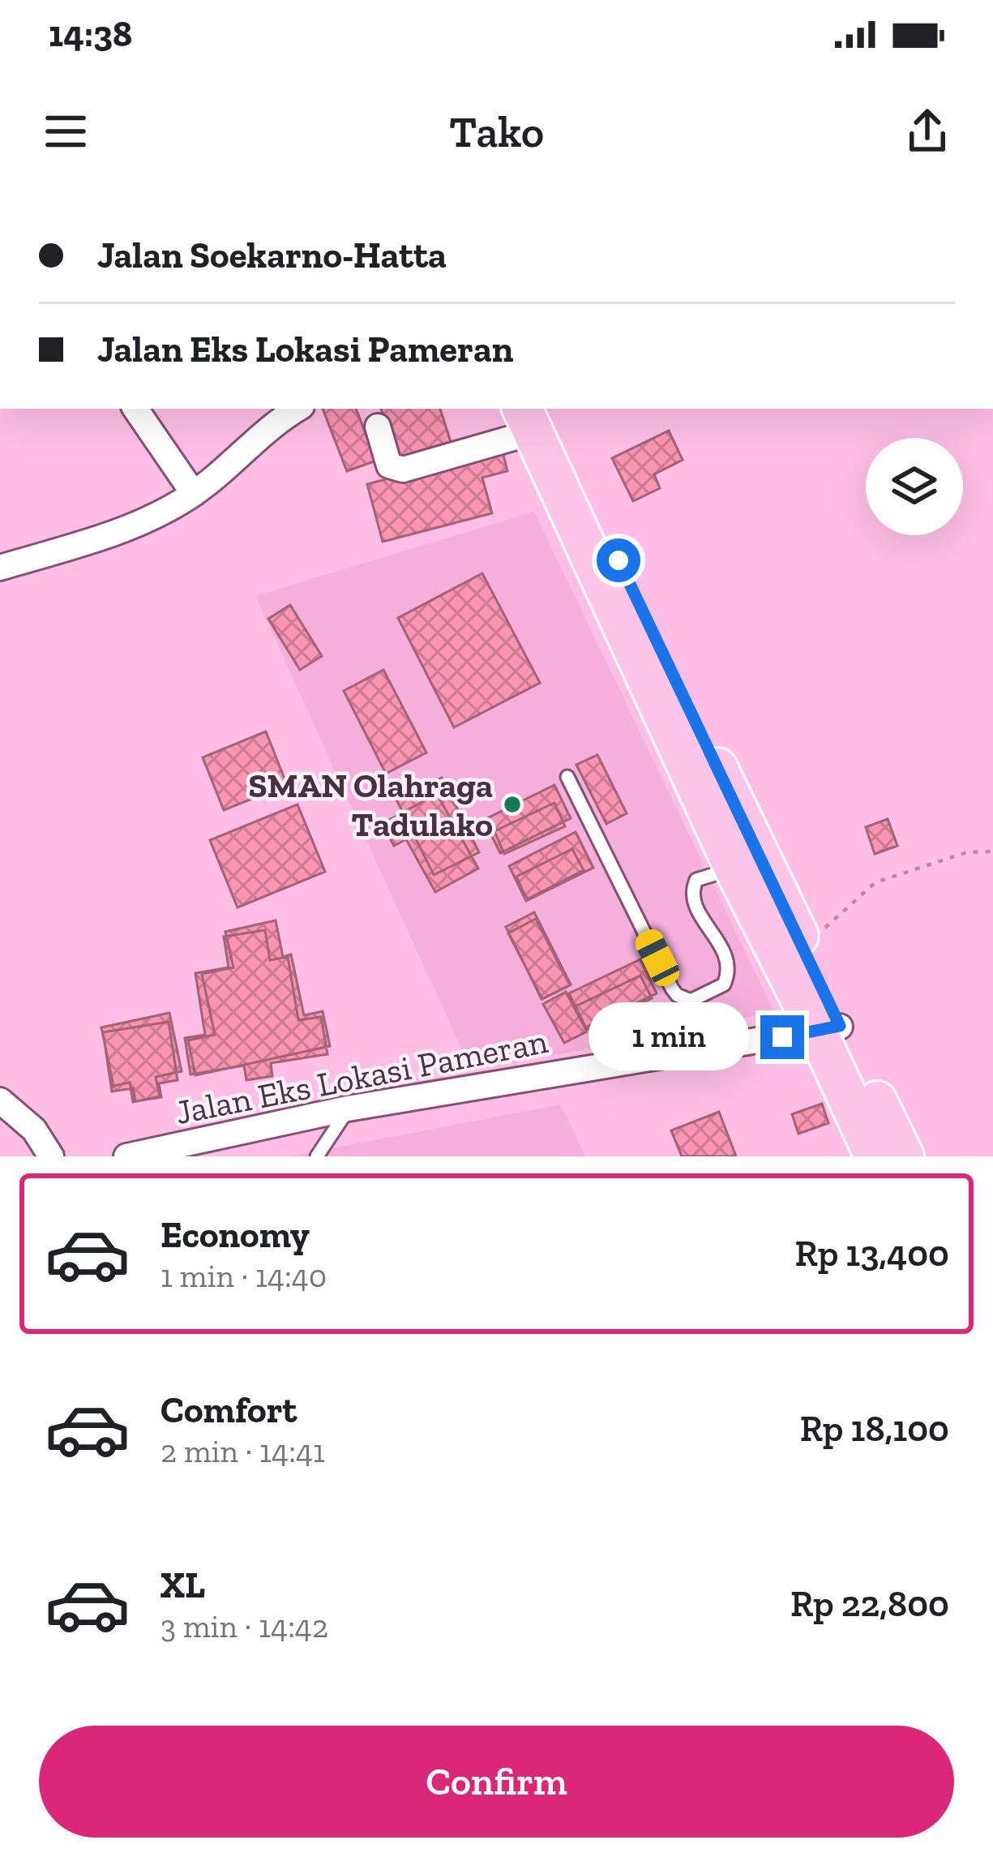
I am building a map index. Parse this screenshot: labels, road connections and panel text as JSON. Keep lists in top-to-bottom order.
{
  "streets": {
    "street": ["Jalan Eks Lokasi Pameran"]
  },
  "places": ["SMAN Olahraga Tadulako"],
  "page": {
    "status": "14:38",
    "header": "Tako",
    "banner": ["Jalan Soekarno-Hatta", "Jalan Eks Lokasi Pameran"],
    "bubble": "1 min",
    "list": [
      {
        "name": "Economy",
        "note": "1 min · 14:40",
        "value": "Rp 13,400"
      },
      {
        "name": "Comfort",
        "note": "2 min · 14:41",
        "value": "Rp 18,100"
      },
      {
        "name": "XL",
        "note": "3 min · 14:42",
        "value": "Rp 22,800"
      }
    ],
    "buttons": "Confirm"
  }
}
